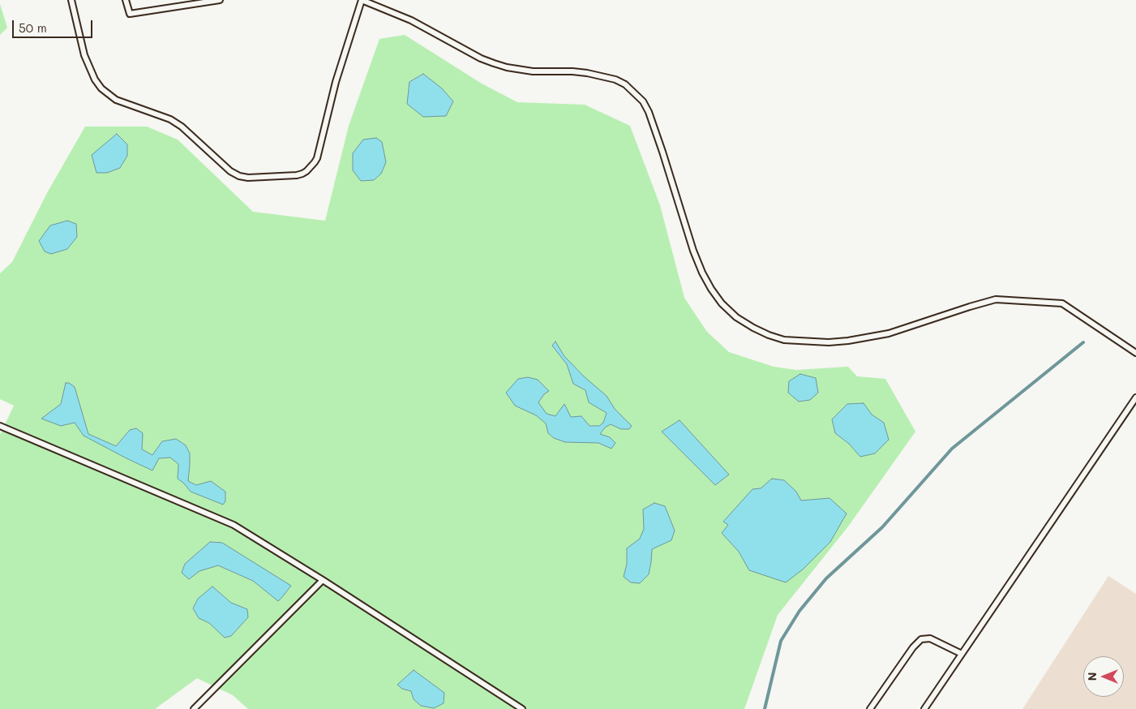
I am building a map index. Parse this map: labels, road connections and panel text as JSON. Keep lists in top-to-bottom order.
{
  "scale_bar": "50 m",
  "north": "left"
}
